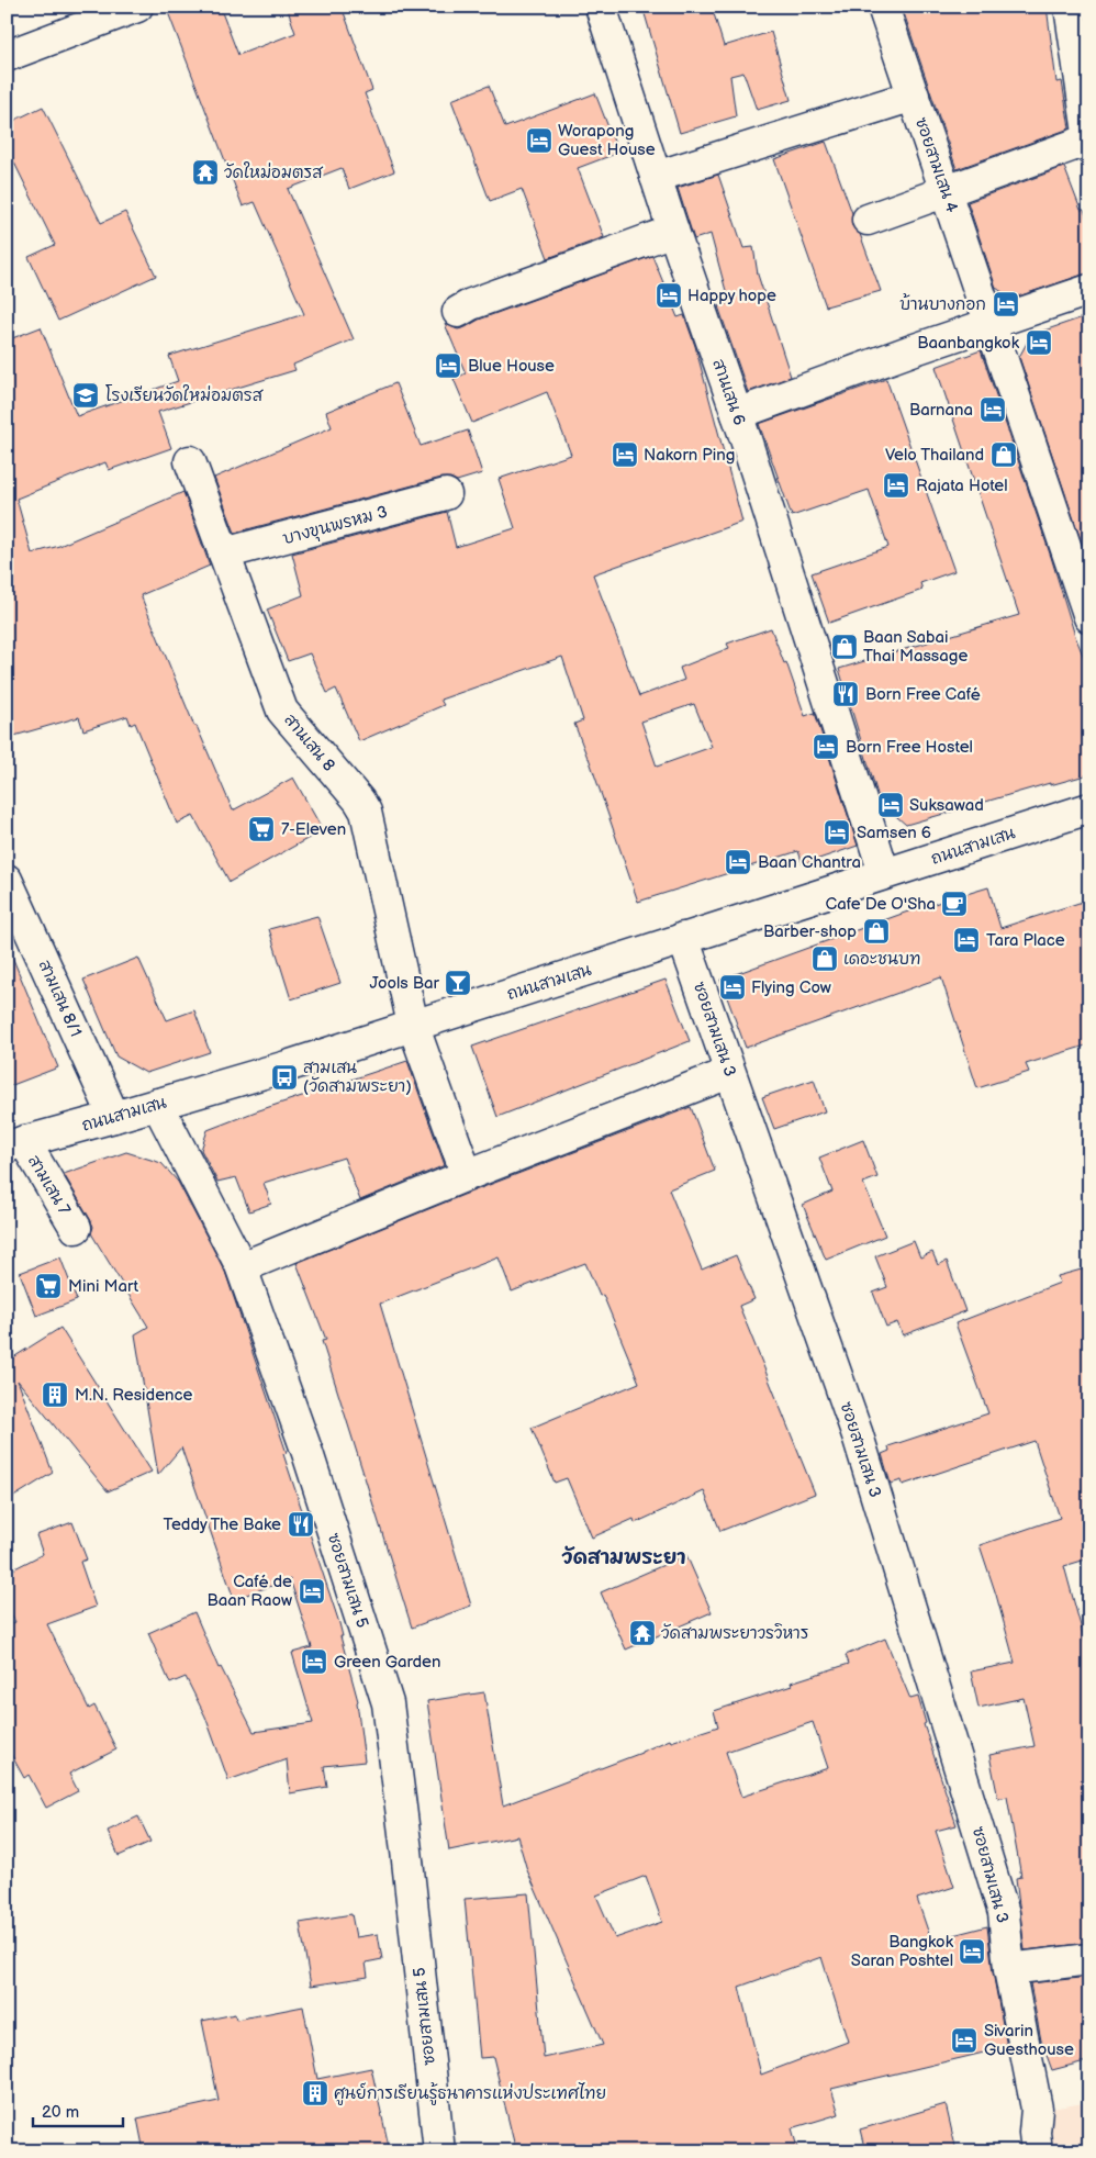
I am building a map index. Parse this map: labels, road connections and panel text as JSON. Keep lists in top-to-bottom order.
{
  "streets": {
    "street": [
      "ซอยสามเสน 4",
      "สานเสน 6",
      "บางขุนพรหม 3",
      "สานเสน 8",
      "ถนนสามเสน",
      "สามเสน 8/1",
      "ซอยสามเสน 3",
      "สามเสน 7",
      "ซอยสามเสน 5"
    ]
  },
  "crossings": [
    ["สานเสน 6", "ถนนสามเสน"],
    ["บางขุนพรหม 3", "สานเสน 8"],
    ["สานเสน 8", "ถนนสามเสน"],
    ["ถนนสามเสน", "สามเสน 8/1"],
    ["ถนนสามเสน", "ซอยสามเสน 3"],
    ["ถนนสามเสน", "สามเสน 7"],
    ["ถนนสามเสน", "ซอยสามเสน 5"]
  ],
  "districts": ["วัดสามพระยา"],
  "places": {
    "hotel": [
      "Worapong Guest House",
      "Happy hope",
      "บ้านบางกอก",
      "Baanbangkok",
      "Blue House",
      "Barnana",
      "Nakorn Ping",
      "Rajata Hotel",
      "Born Free Hostel",
      "Suksawad",
      "Samsen 6",
      "Baan Chantra",
      "Tara Place",
      "Flying Cow",
      "Café de Baan Raow",
      "Green Garden",
      "Bangkok Saran Poshtel",
      "Sivarin Guesthouse"
    ],
    "temple": ["วัดใหม่อมตรส", "วัดสามพระยาวรวิหาร"],
    "school or university": ["โรงเรียนวัดใหม่อมตรส"],
    "shop": [
      "Velo Thailand",
      "Baan Sabai Thai Massage",
      "Barber-shop",
      "เดอะชนบท"
    ],
    "restaurant": ["Born Free Café", "Teddy The Bake"],
    "supermarket": ["7-Eleven", "Mini Mart"],
    "cafe": ["Cafe De O'Sha"],
    "bar": ["Jools Bar"],
    "bus stop": ["สามเสน (วัดสามพระยา)"],
    "building": ["M.N. Residence", "ศูนย์การเรียนรู้ธนาคารแห่งประเทศไทย"]
  },
  "scale_bar": "20 m"
}
